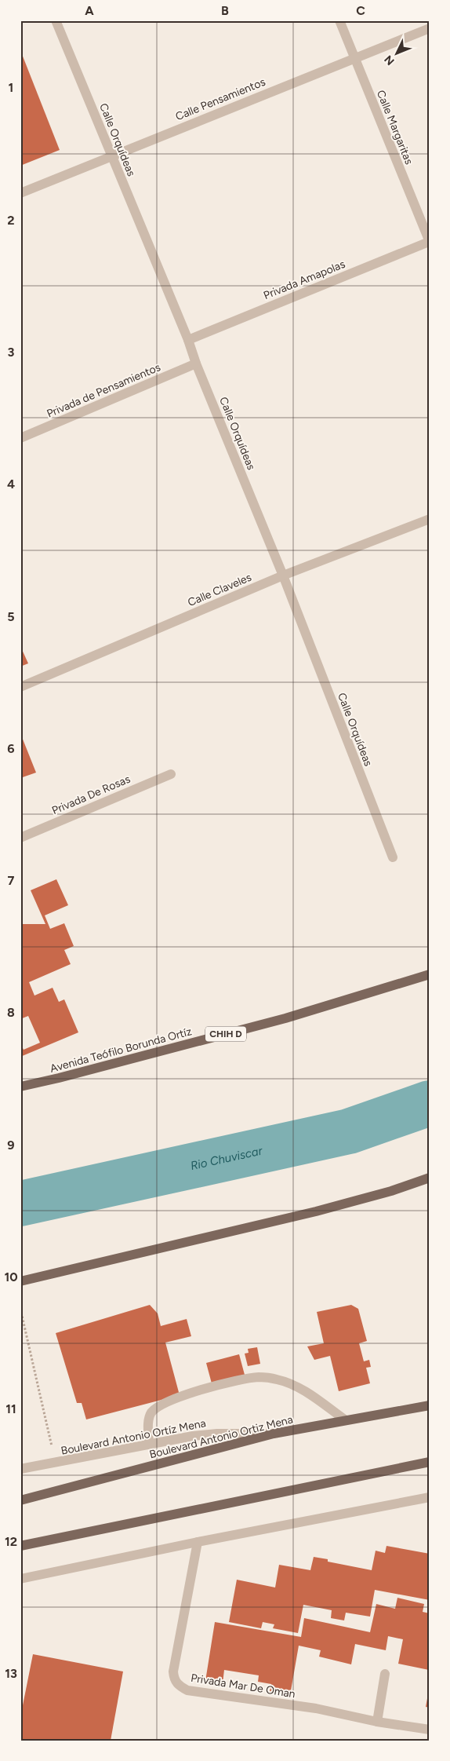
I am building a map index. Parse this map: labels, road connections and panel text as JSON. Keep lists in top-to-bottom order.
{
  "streets": {
    "main road": ["CHIH D", "Avenida Teófilo Borunda Ortíz", "Boulevard Antonio Ortiz Mena"],
    "street": [
      "Calle Pensamientos",
      "Calle Margaritas",
      "Calle Orquídeas",
      "Privada Amapolas",
      "Privada de Pensamientos",
      "Calle Claveles",
      "Privada De Rosas",
      "Boulevard Antonio Ortíz Mena",
      "Privada Mar De Oman"
    ]
  },
  "crossings": [
    ["Calle Pensamientos", "Calle Margaritas"],
    ["Calle Pensamientos", "Calle Orquídeas"],
    ["Calle Margaritas", "Privada Amapolas"],
    ["Calle Orquídeas", "Privada Amapolas"],
    ["Calle Orquídeas", "Privada de Pensamientos"],
    ["Calle Orquídeas", "Calle Claveles"],
    ["Boulevard Antonio Ortíz Mena", "Boulevard Antonio Ortiz Mena"]
  ],
  "water": ["Rio Chuviscar"],
  "north": "bottom left",
  "grid": {
    "columns": ["A", "B", "C"],
    "rows": [
      "1",
      "2",
      "3",
      "4",
      "5",
      "6",
      "7",
      "8",
      "9",
      "10",
      "11",
      "12",
      "13"
    ]
  }
}
